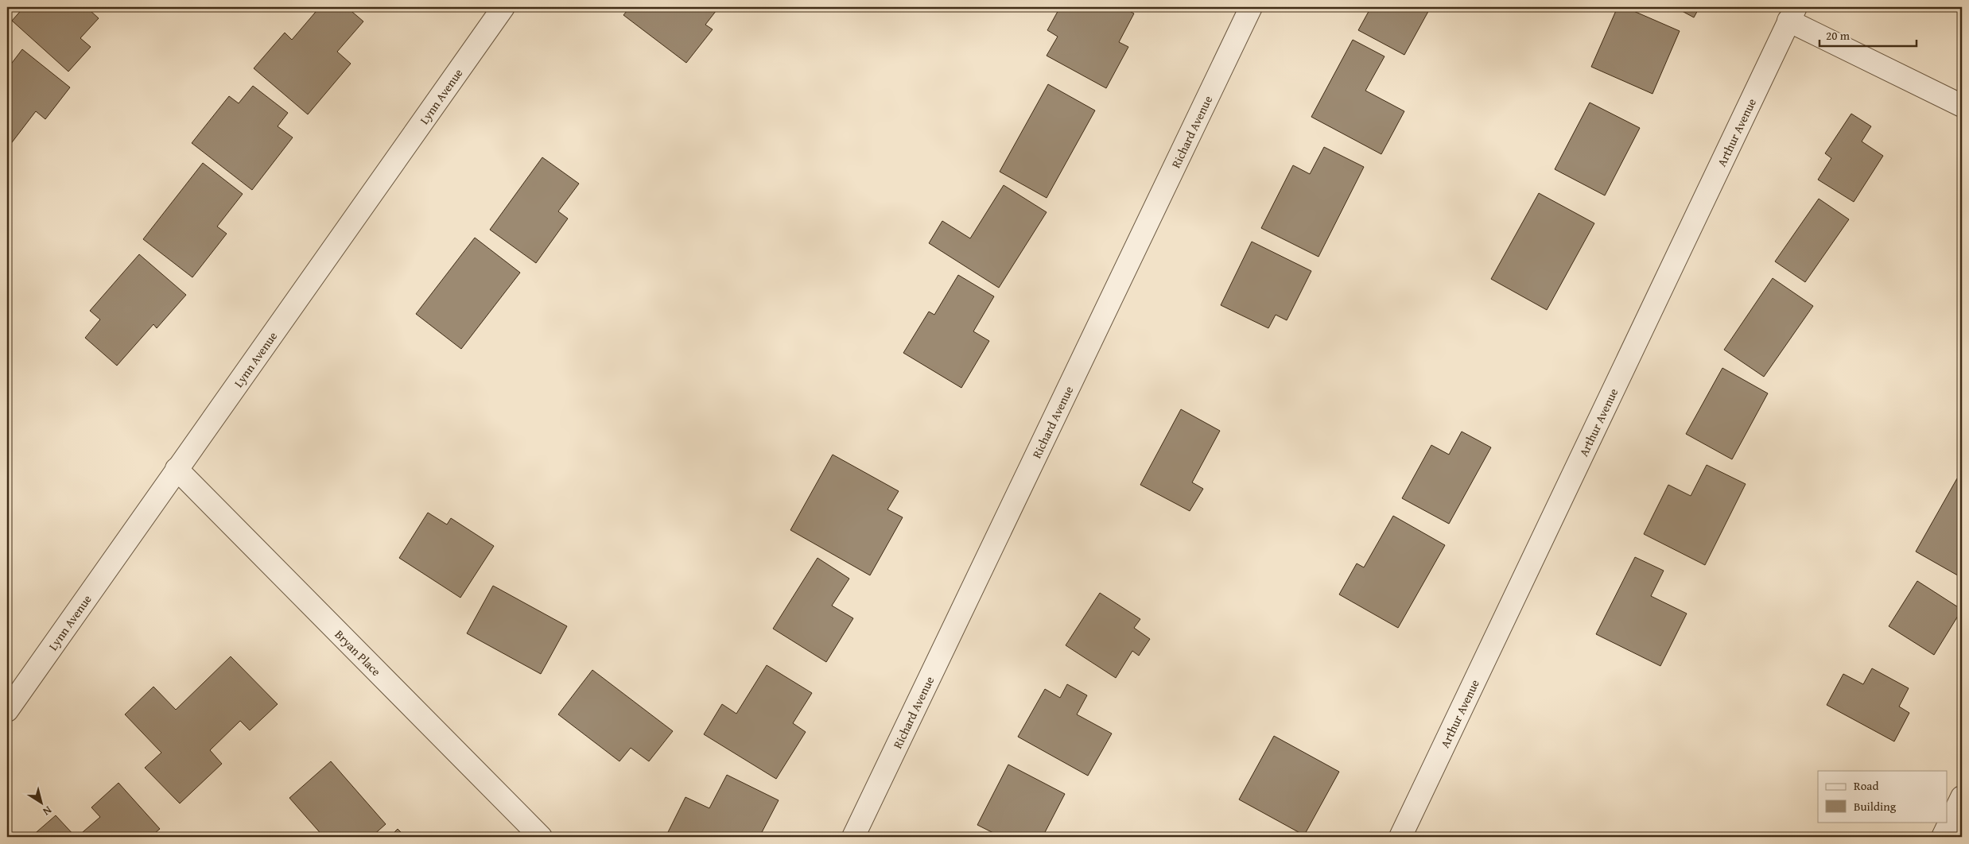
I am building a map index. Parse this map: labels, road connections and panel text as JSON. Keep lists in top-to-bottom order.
{
  "streets": {
    "street": [
      "Lynn Avenue",
      "Arthur Avenue",
      "Richard Avenue",
      "Bryan Place"
    ]
  },
  "crossings": [
    ["Lynn Avenue", "Bryan Place"]
  ],
  "legend": ["Road", "Building"],
  "scale_bar": "20 m",
  "north": "bottom right"
}
